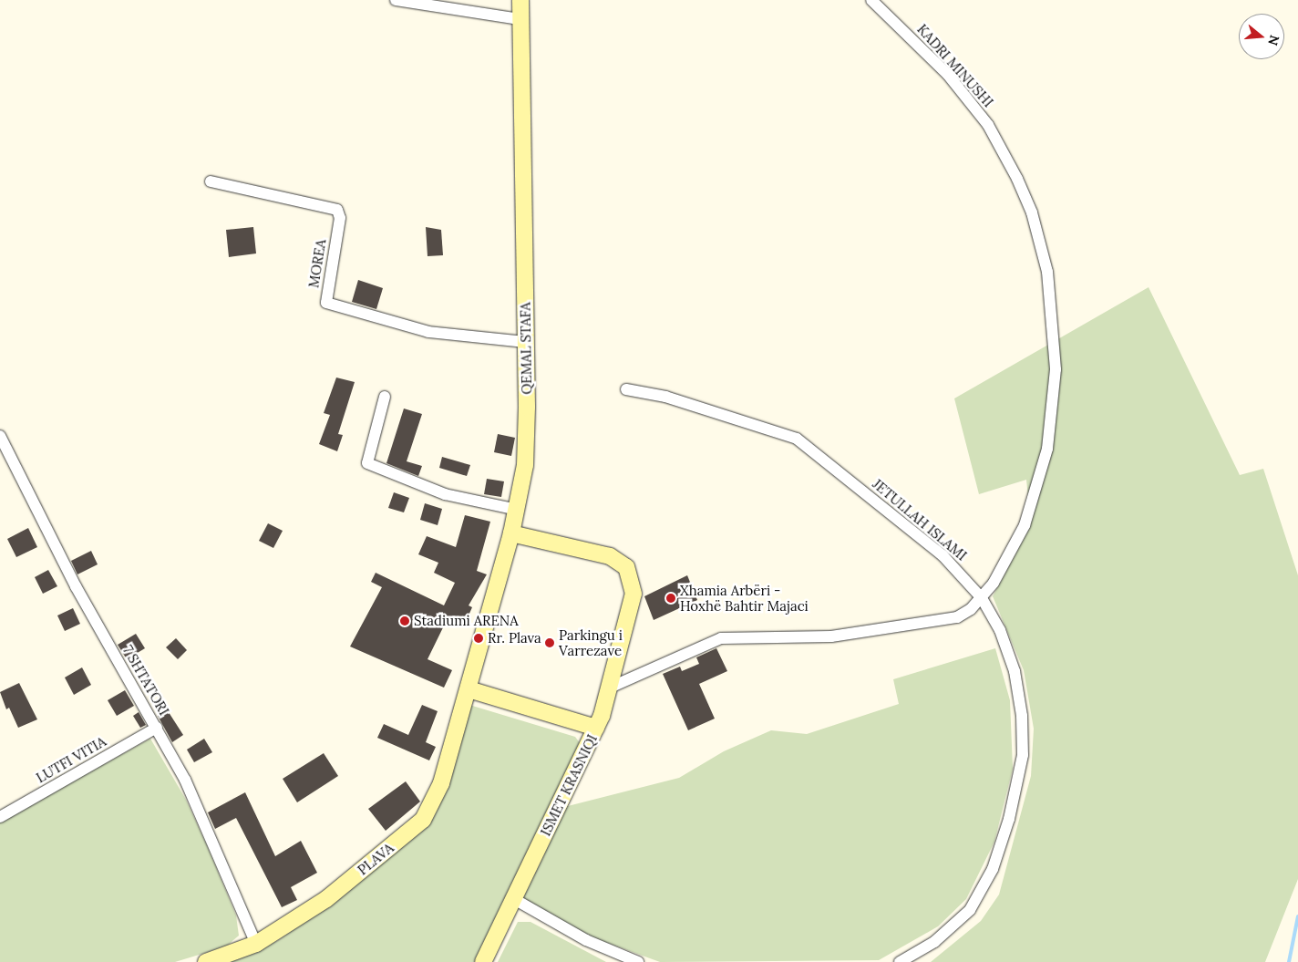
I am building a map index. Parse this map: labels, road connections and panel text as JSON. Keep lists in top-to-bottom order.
{
  "streets": {
    "street": [
      "KADRI MINUSHI",
      "MOREA",
      "QEMAL STAFA",
      "JETULLAH ISLAMI",
      "7 SHTATORI",
      "LUTFI VITIA",
      "ISMET KRASNIQI",
      "PLAVA"
    ]
  },
  "crossings": [
    ["KADRI MINUSHI", "JETULLAH ISLAMI"],
    ["MOREA", "QEMAL STAFA"],
    ["QEMAL STAFA", "ISMET KRASNIQI"],
    ["QEMAL STAFA", "PLAVA"],
    ["7 SHTATORI", "LUTFI VITIA"],
    ["7 SHTATORI", "PLAVA"],
    ["ISMET KRASNIQI", "PLAVA"]
  ],
  "places": [
    "Xhamia Arbëri - Hoxhë Bahtir Majaci",
    "Stadiumi ARENA",
    "Rr. Plava",
    "Parkingu i Varrezave"
  ],
  "north": "right"
}
